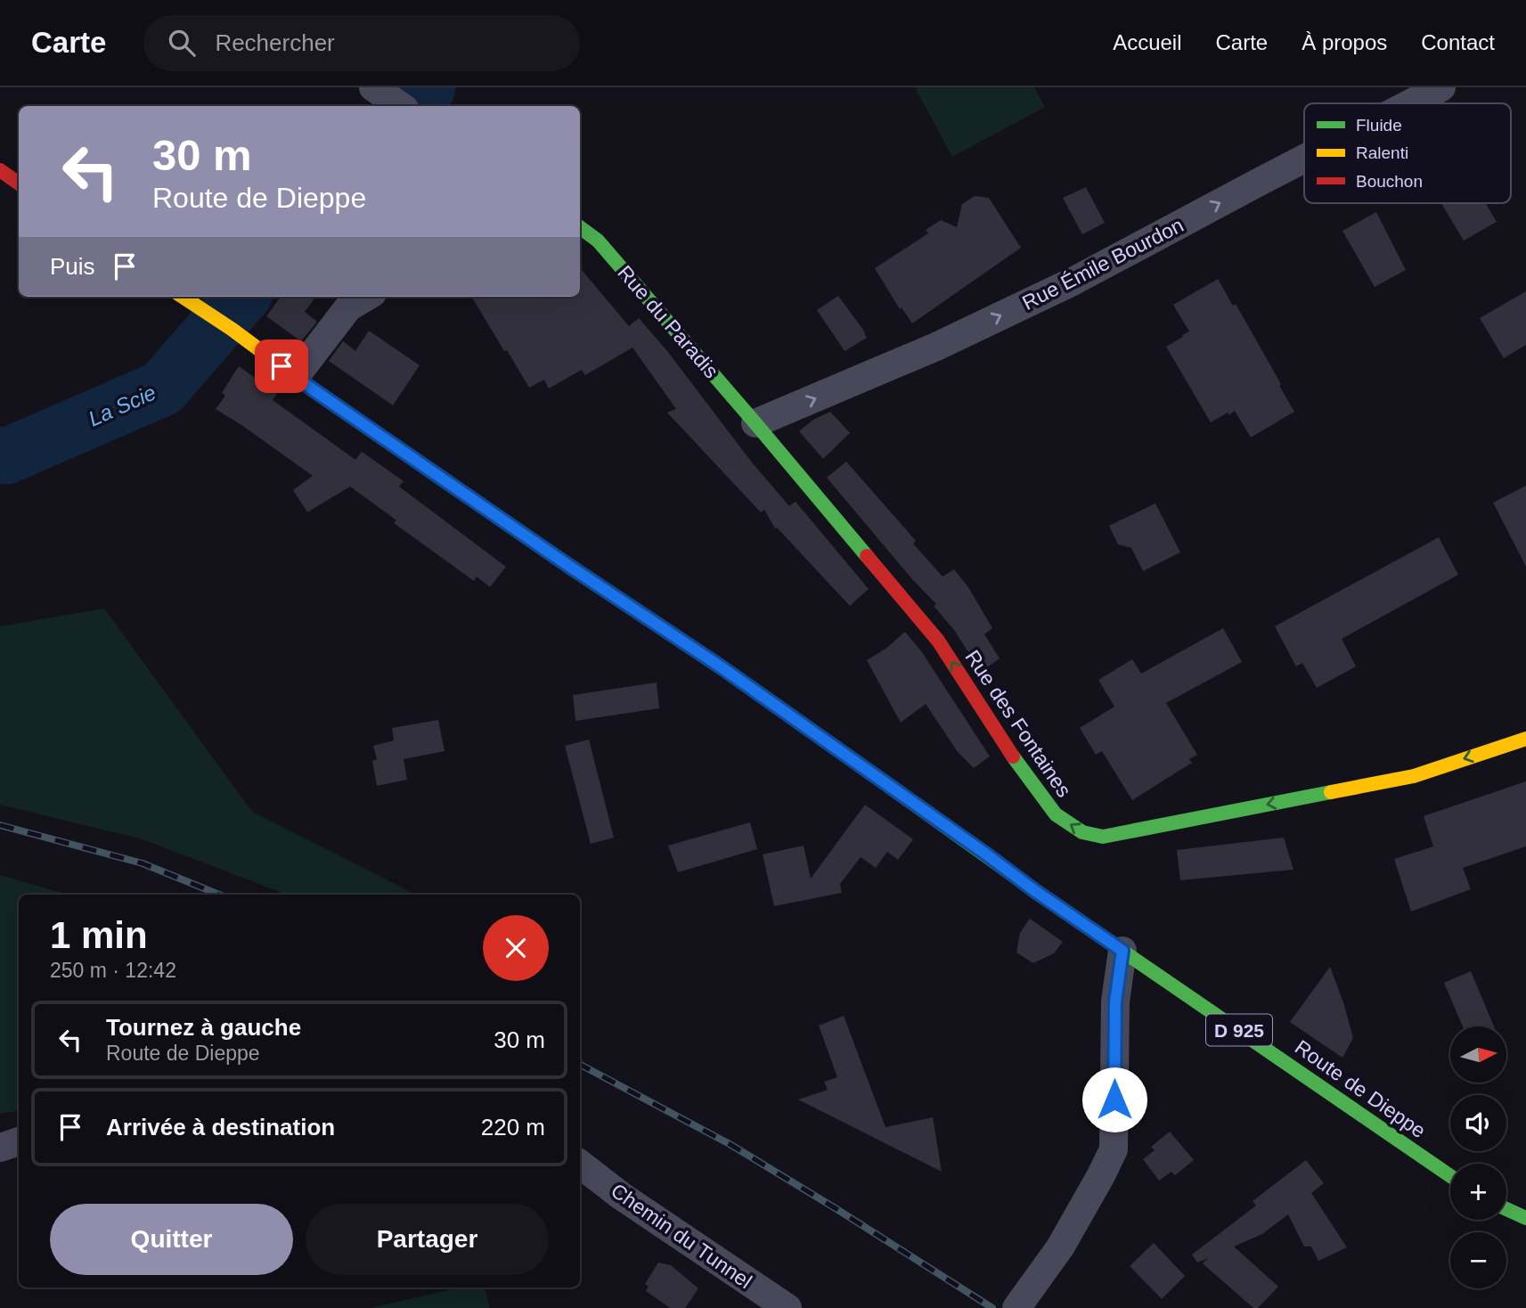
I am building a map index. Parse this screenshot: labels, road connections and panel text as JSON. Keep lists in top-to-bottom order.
{
  "streets": {
    "main road": [
      "Rue du Paradis",
      "Rue des Fontaines",
      "D 925",
      "Route de Dieppe"
    ],
    "street": ["Rue Émile Bourdon", "Chemin du Tunnel"]
  },
  "crossings": [
    ["Rue Émile Bourdon", "Rue du Paradis"],
    ["Rue Émile Bourdon", "Rue des Fontaines"],
    ["Rue du Paradis", "Rue des Fontaines"]
  ],
  "one_way": ["Rue Émile Bourdon", "Rue des Fontaines"],
  "water": ["La Scie"],
  "legend": ["Fluide", "Ralenti", "Bouchon"],
  "north": "right",
  "page": {
    "header": "Carte",
    "search": "Rechercher",
    "nav": [
      "Accueil",
      "Carte",
      "À propos",
      "Contact"
    ],
    "turn": ["30 m", "Route de Dieppe"],
    "then": "Puis",
    "heading": ["1 min", "250 m · 12:42"],
    "list": [
      {
        "name": "Tournez à gauche",
        "note": "Route de Dieppe",
        "value": "30 m"
      },
      {
        "name": "Arrivée à destination",
        "value": "220 m"
      }
    ],
    "map_buttons": ["+", "−"],
    "buttons": ["Quitter", "Partager"]
  }
}
